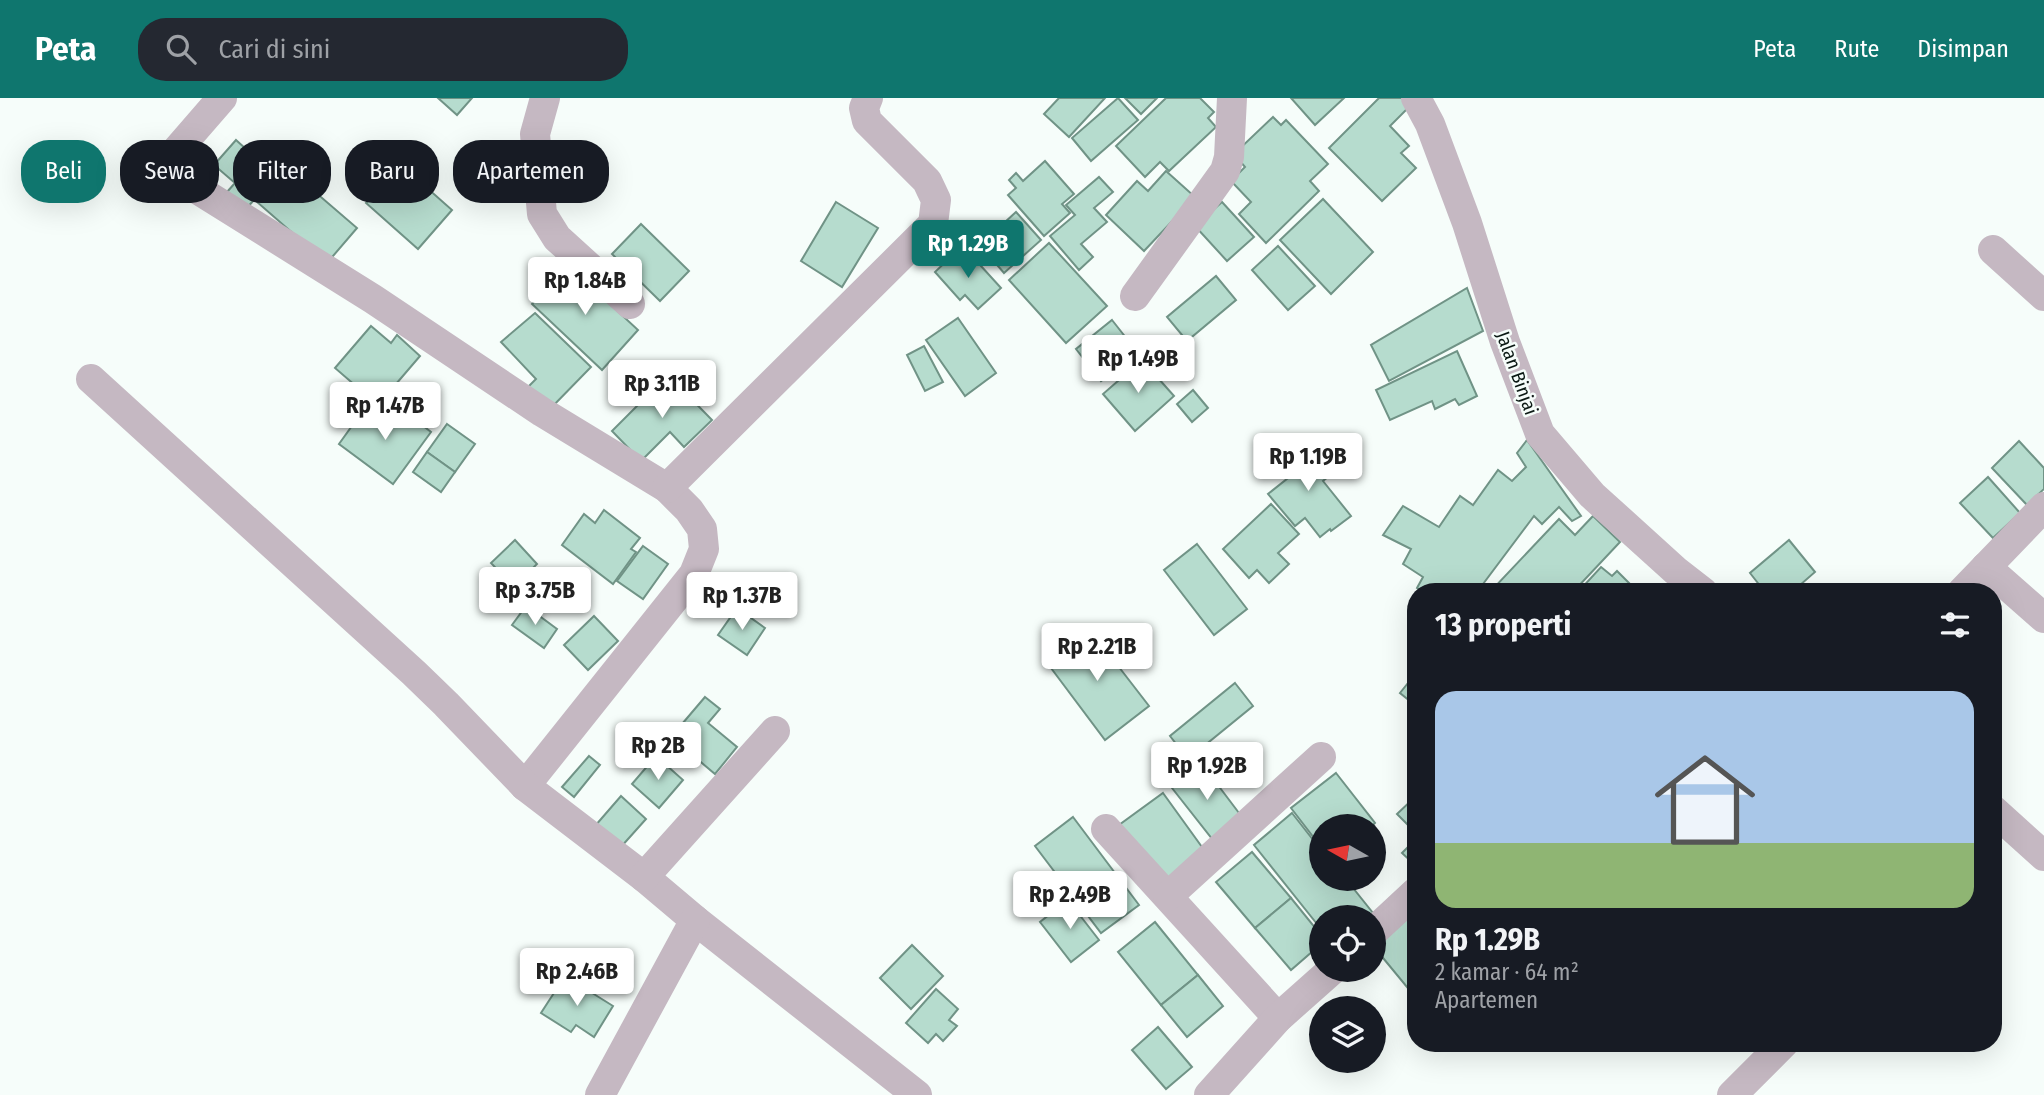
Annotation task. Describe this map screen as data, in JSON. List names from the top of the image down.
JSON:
{
  "streets": {
    "street": ["Jalan Binjai"]
  },
  "north": "left",
  "page": {
    "header": "Peta",
    "search": "Cari di sini",
    "nav": ["Peta", "Rute", "Disimpan"],
    "chip": [
      "Beli",
      "Sewa",
      "Filter",
      "Baru",
      "Apartemen"
    ],
    "price": [
      "Rp 1.29B",
      "Rp 1.84B",
      "Rp 1.49B",
      "Rp 3.11B",
      "Rp 1.47B",
      "Rp 1.19B",
      "Rp 3.75B",
      "Rp 1.37B",
      "Rp 2.21B",
      "Rp 2B",
      "Rp 1.92B",
      "Rp 2.49B",
      "Rp 2.46B"
    ],
    "heading": "13 properti",
    "list": [
      {
        "name": "Rp 1.29B",
        "note": "2 kamar · 64 m² · Apartemen"
      }
    ]
  }
}
